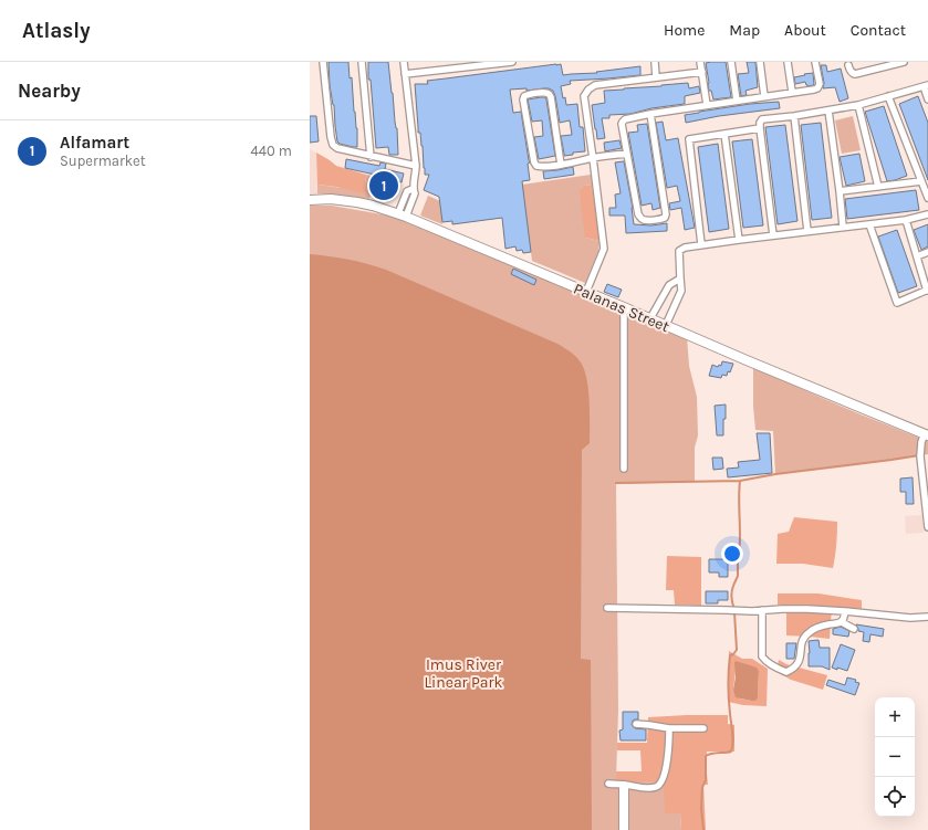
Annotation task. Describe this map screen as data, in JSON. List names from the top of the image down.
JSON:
{
  "streets": {
    "main road": ["Palanas Street"]
  },
  "parks": ["Imus River Linear Park"],
  "page": {
    "header": "Atlasly",
    "nav": [
      "Home",
      "Map",
      "About",
      "Contact"
    ],
    "heading": "Nearby",
    "list": [
      {
        "mark": "1",
        "name": "Alfamart",
        "note": "Supermarket",
        "value": "440 m"
      }
    ],
    "pins": "1",
    "map_buttons": ["+", "−"]
  }
}
